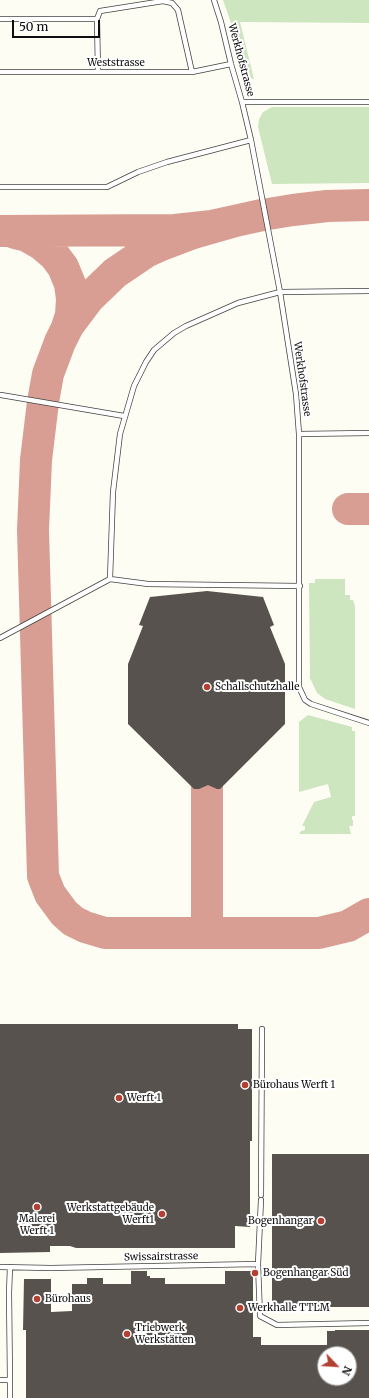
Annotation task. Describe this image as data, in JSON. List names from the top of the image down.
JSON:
{
  "streets": {
    "lane": ["Werkhofstrasse", "Weststrasse", "Swissairstrasse"]
  },
  "crossings": [
    ["Werkhofstrasse", "Weststrasse"]
  ],
  "places": [
    "Schallschutzhalle",
    "Bürohaus Werft 1",
    "Werft 1",
    "Malerei Werft 1",
    "Werkstattgebäude Werft1",
    "Bogenhangar",
    "Bogenhangar Süd",
    "Bürohaus",
    "Werkhalle TTLM",
    "Triebwerk Werkstätten"
  ],
  "scale_bar": "50 m",
  "north": "bottom right"
}
